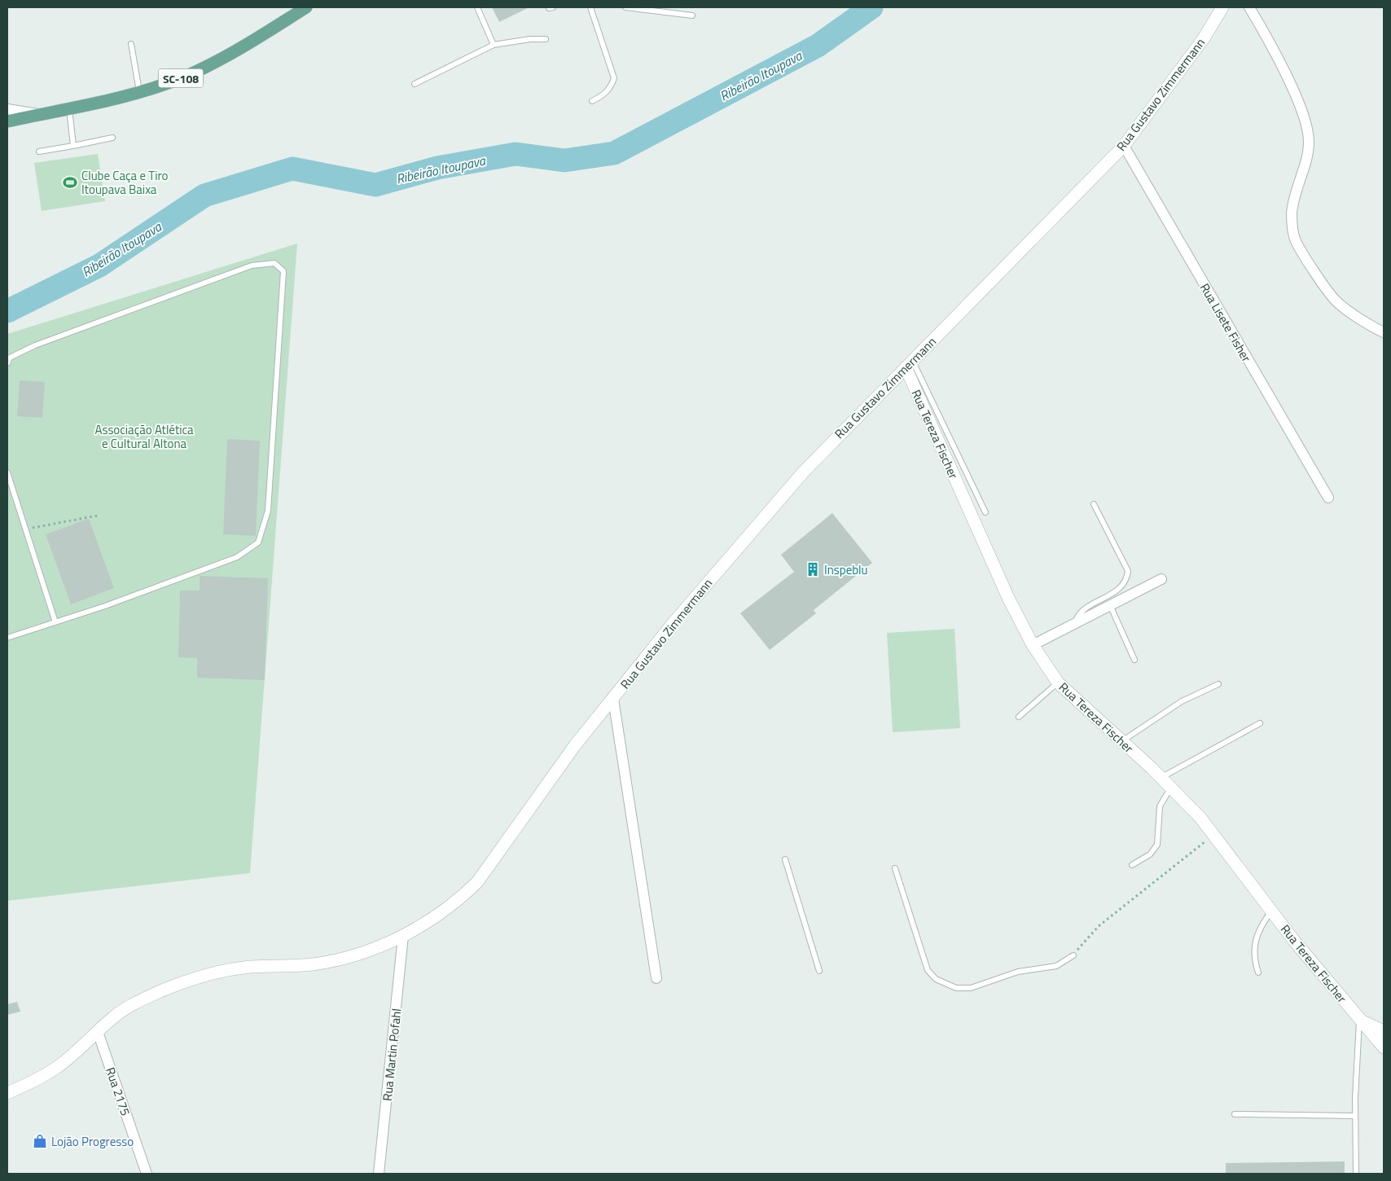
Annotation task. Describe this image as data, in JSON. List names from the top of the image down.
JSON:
{
  "streets": {
    "main road": ["SC-108"],
    "street": [
      "Rua Gustavo Zimmermann",
      "Rua Lisete Fisher",
      "Rua Tereza Fischer",
      "Rua Martin Pofahl",
      "Rua 2175"
    ]
  },
  "crossings": [
    ["Rua Gustavo Zimmermann", "Rua Lisete Fisher"],
    ["Rua Gustavo Zimmermann", "Rua Tereza Fischer"],
    ["Rua Gustavo Zimmermann", "Rua Martin Pofahl"],
    ["Rua Gustavo Zimmermann", "Rua 2175"]
  ],
  "water": ["Ribeirão Itoupava"],
  "parks": ["Associação Atlética e Cultural Altona"],
  "places": {
    "sports": ["Clube Caça e Tiro Itoupava Baixa"],
    "building": ["Inspeblu"],
    "shop": ["Lojão Progresso"]
  }
}
